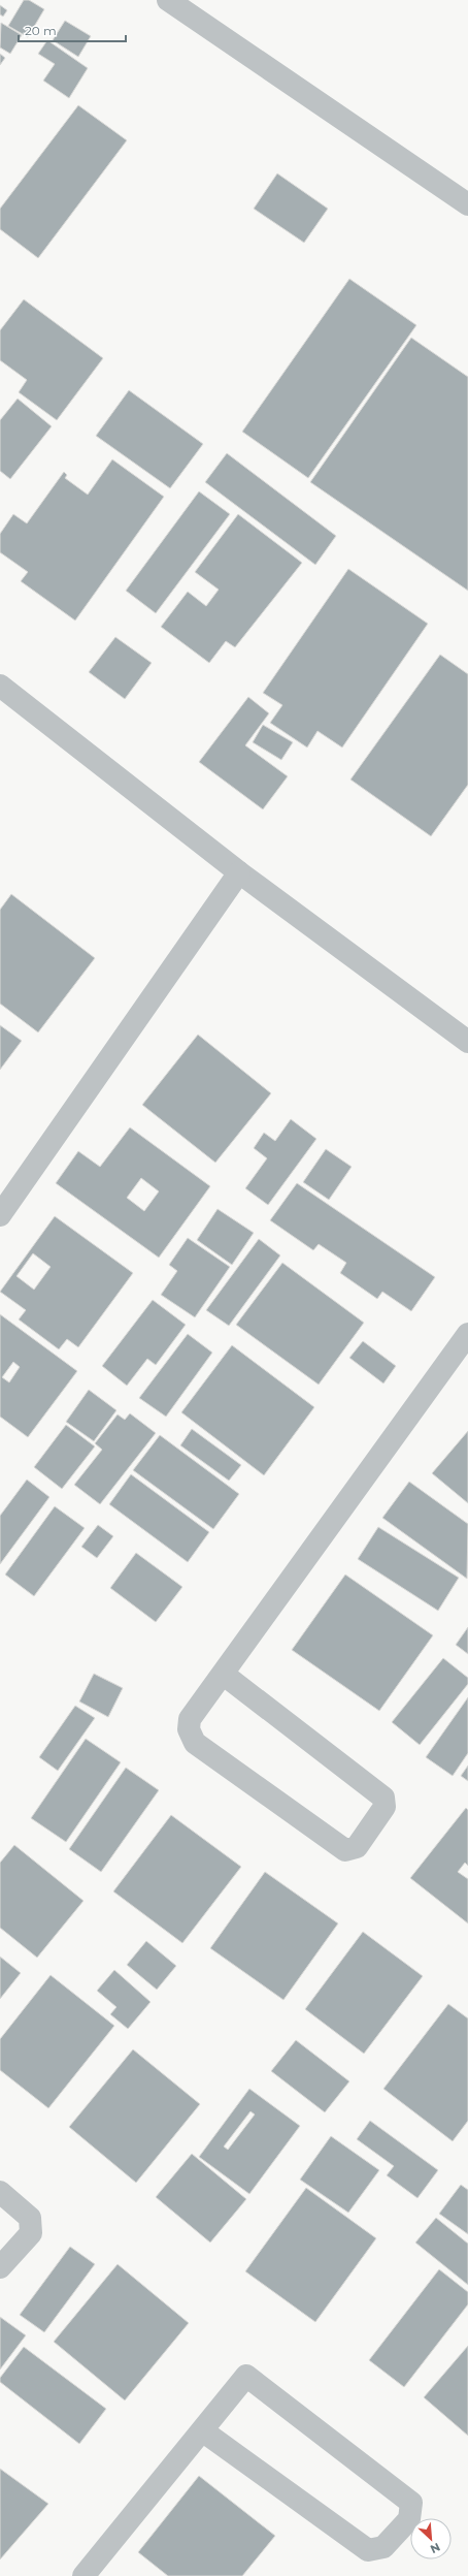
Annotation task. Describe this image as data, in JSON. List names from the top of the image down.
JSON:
{
  "scale_bar": "20 m",
  "north": "bottom right"
}
